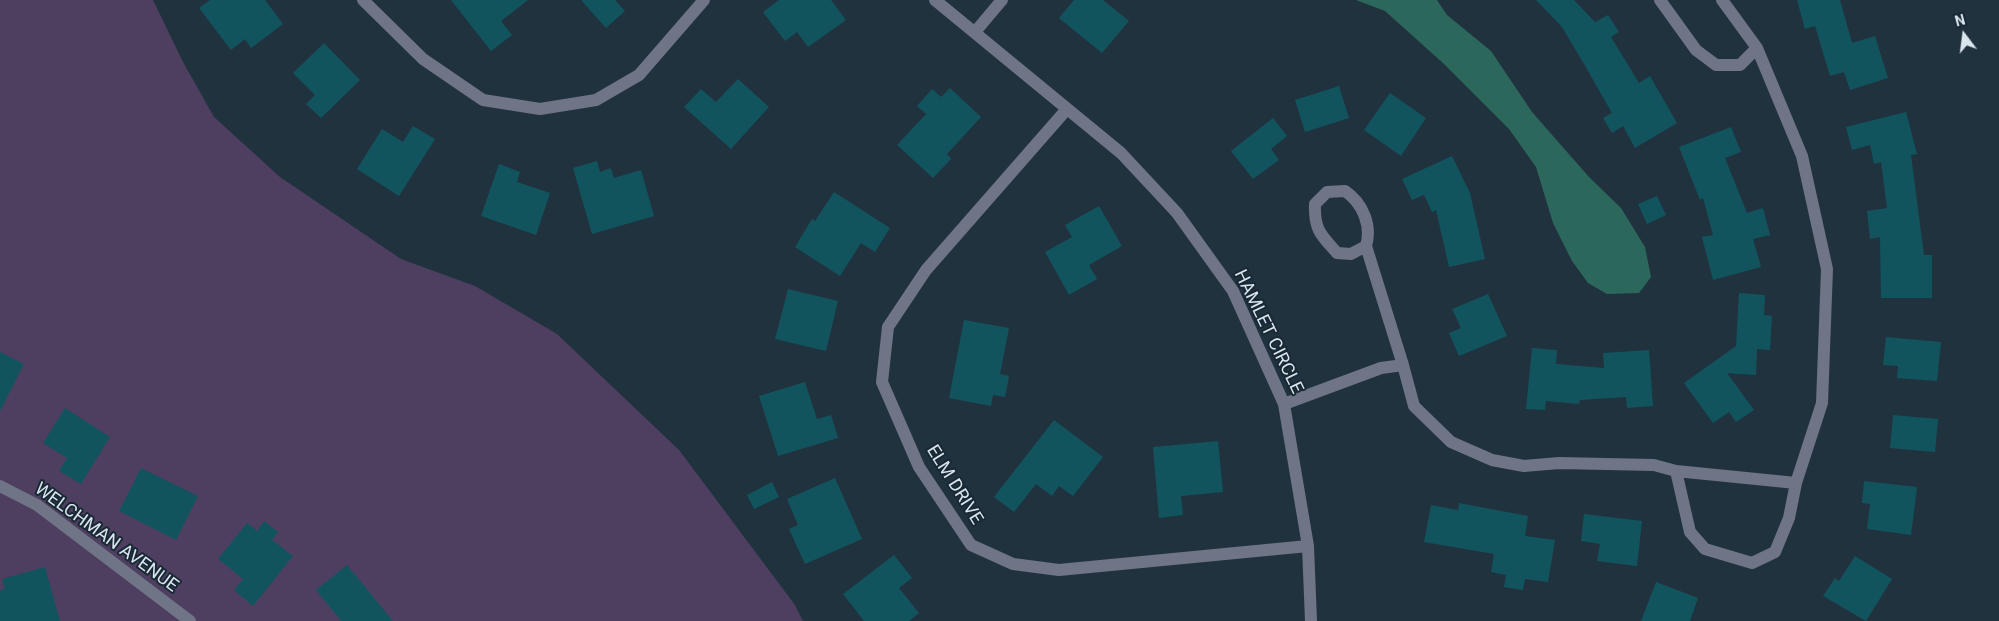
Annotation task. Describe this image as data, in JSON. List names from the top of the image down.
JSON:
{
  "streets": {
    "street": ["HAMLET CIRCLE", "ELM DRIVE", "WELCHMAN AVENUE"]
  },
  "crossings": [
    ["HAMLET CIRCLE", "ELM DRIVE"]
  ],
  "north": "top"
}
